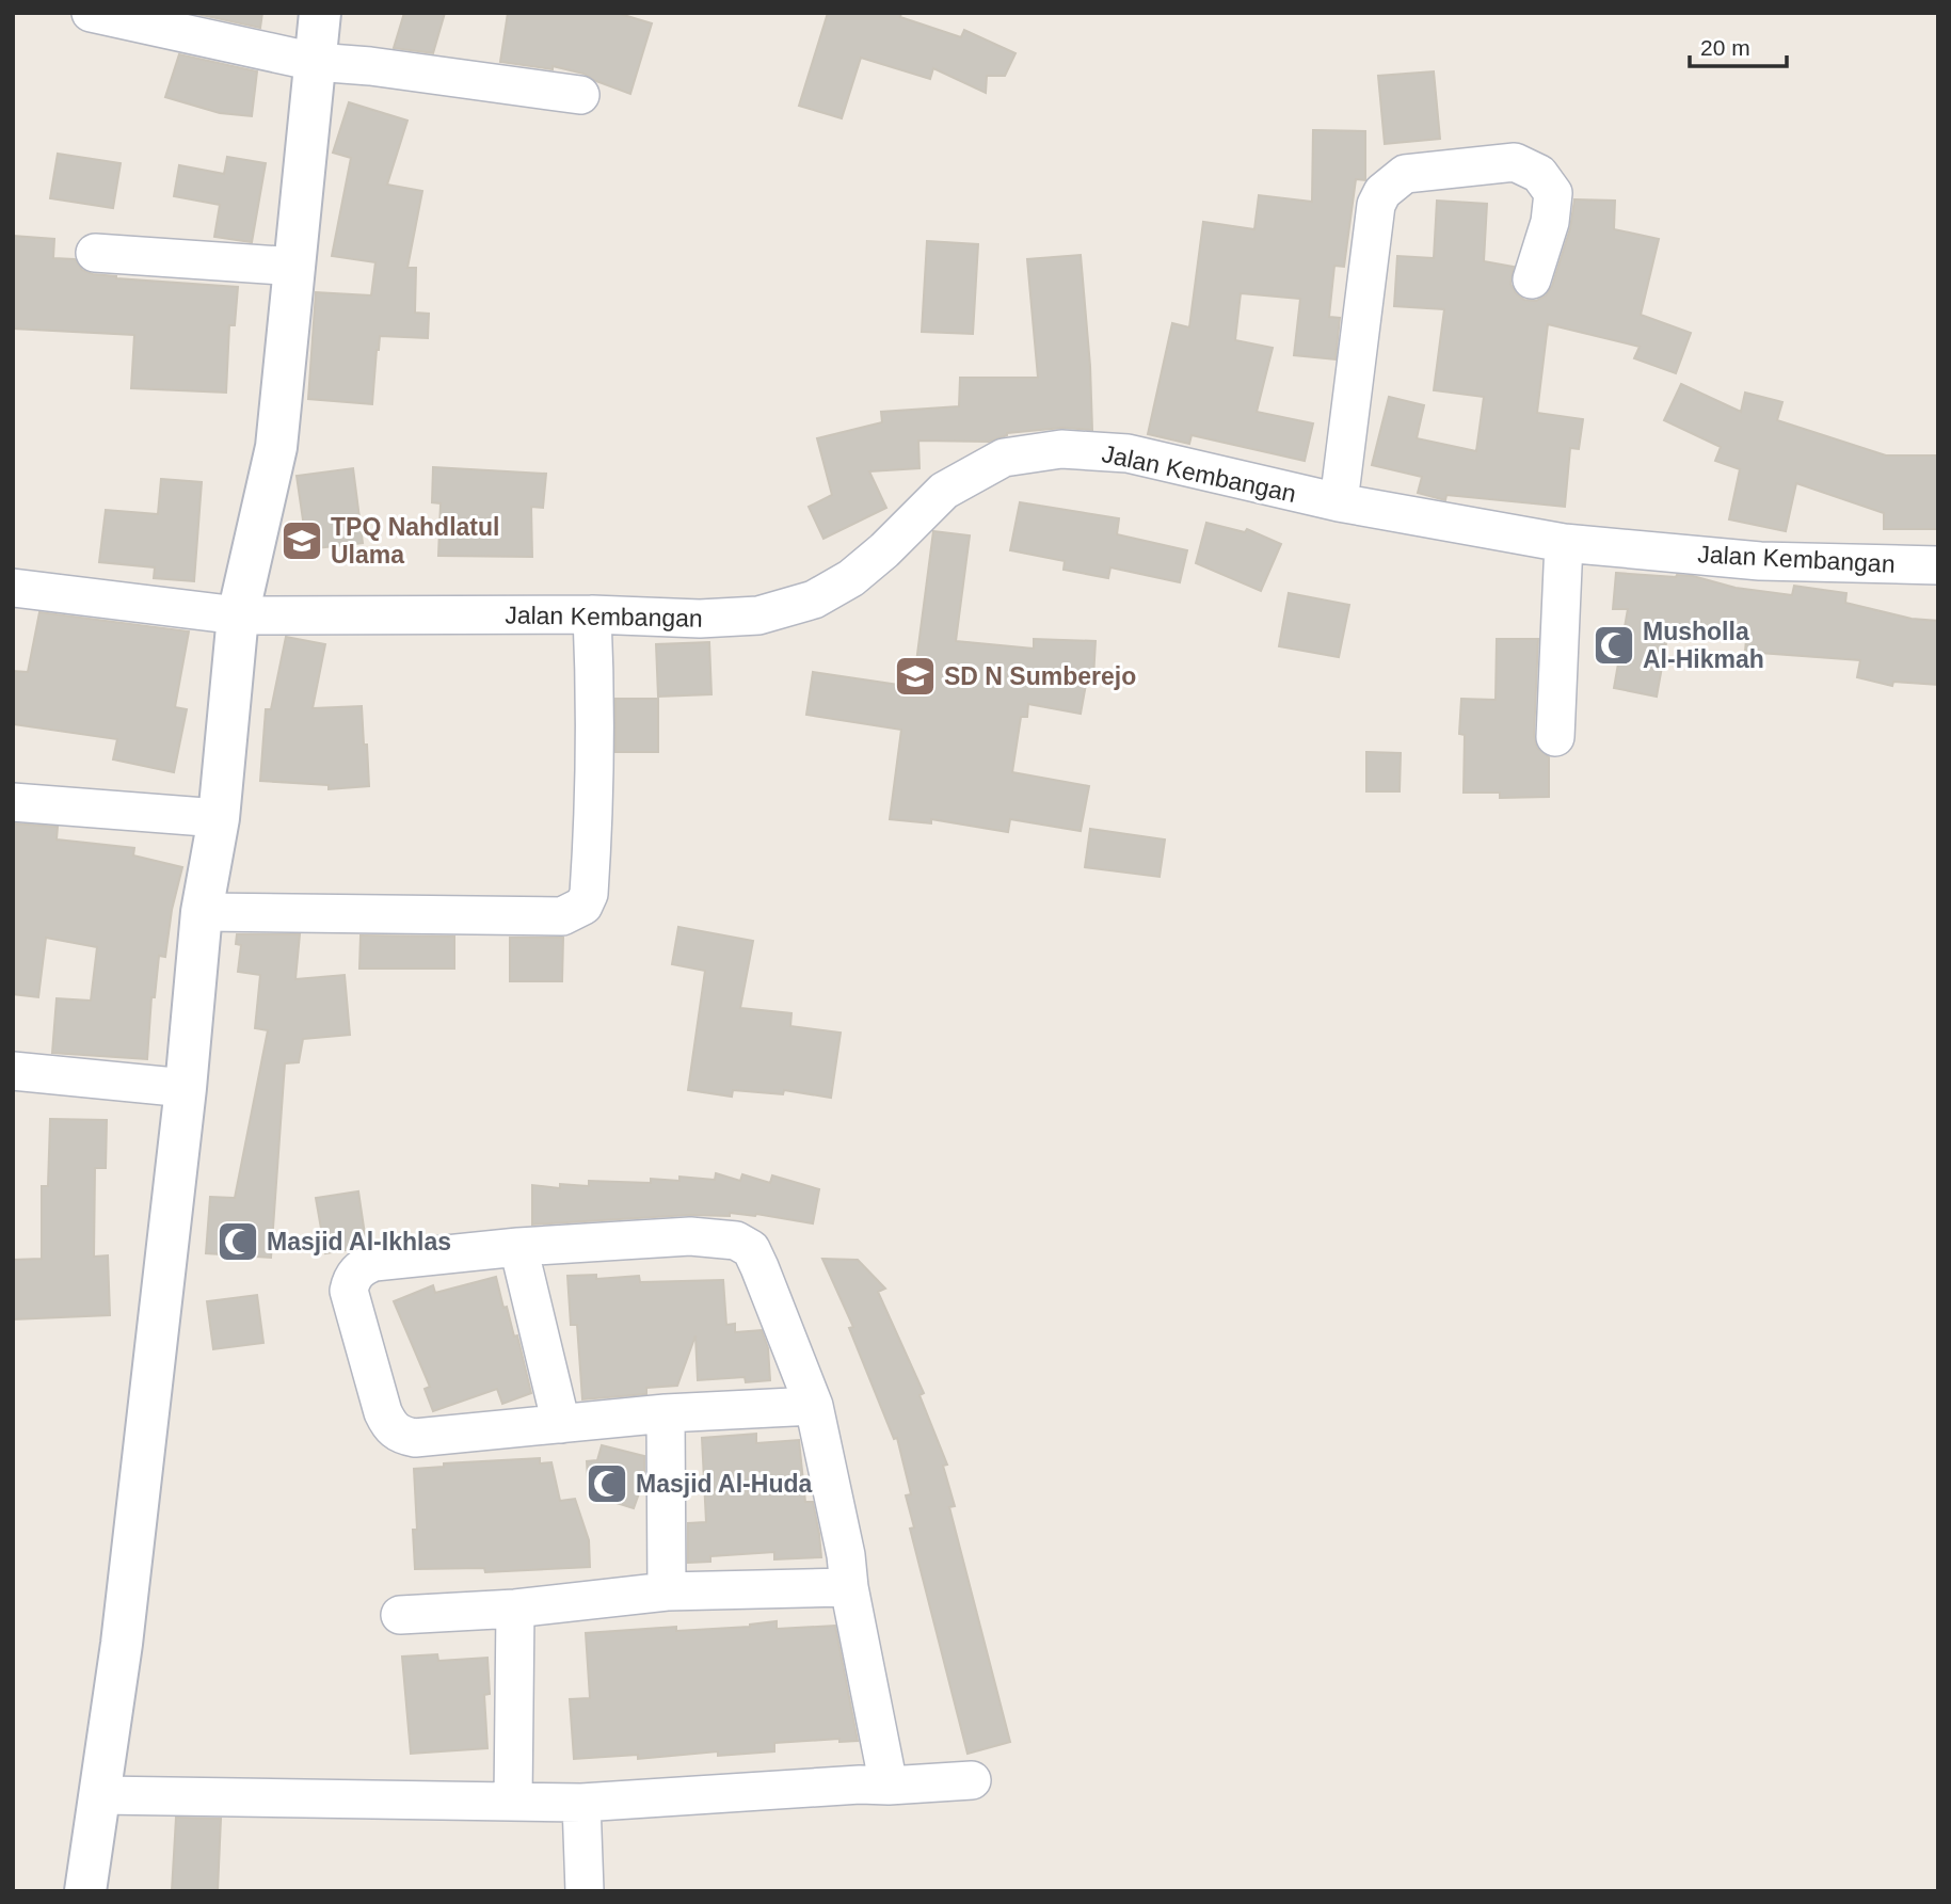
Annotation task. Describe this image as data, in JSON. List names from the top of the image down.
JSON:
{
  "streets": {
    "street": ["Jalan Kembangan"]
  },
  "places": {
    "school or university": ["TPQ Nahdlatul Ulama", "SD N Sumberejo"],
    "mosque": ["Musholla Al-Hikmah", "Masjid Al-Ikhlas", "Masjid Al-Huda"]
  },
  "scale_bar": "20 m"
}
